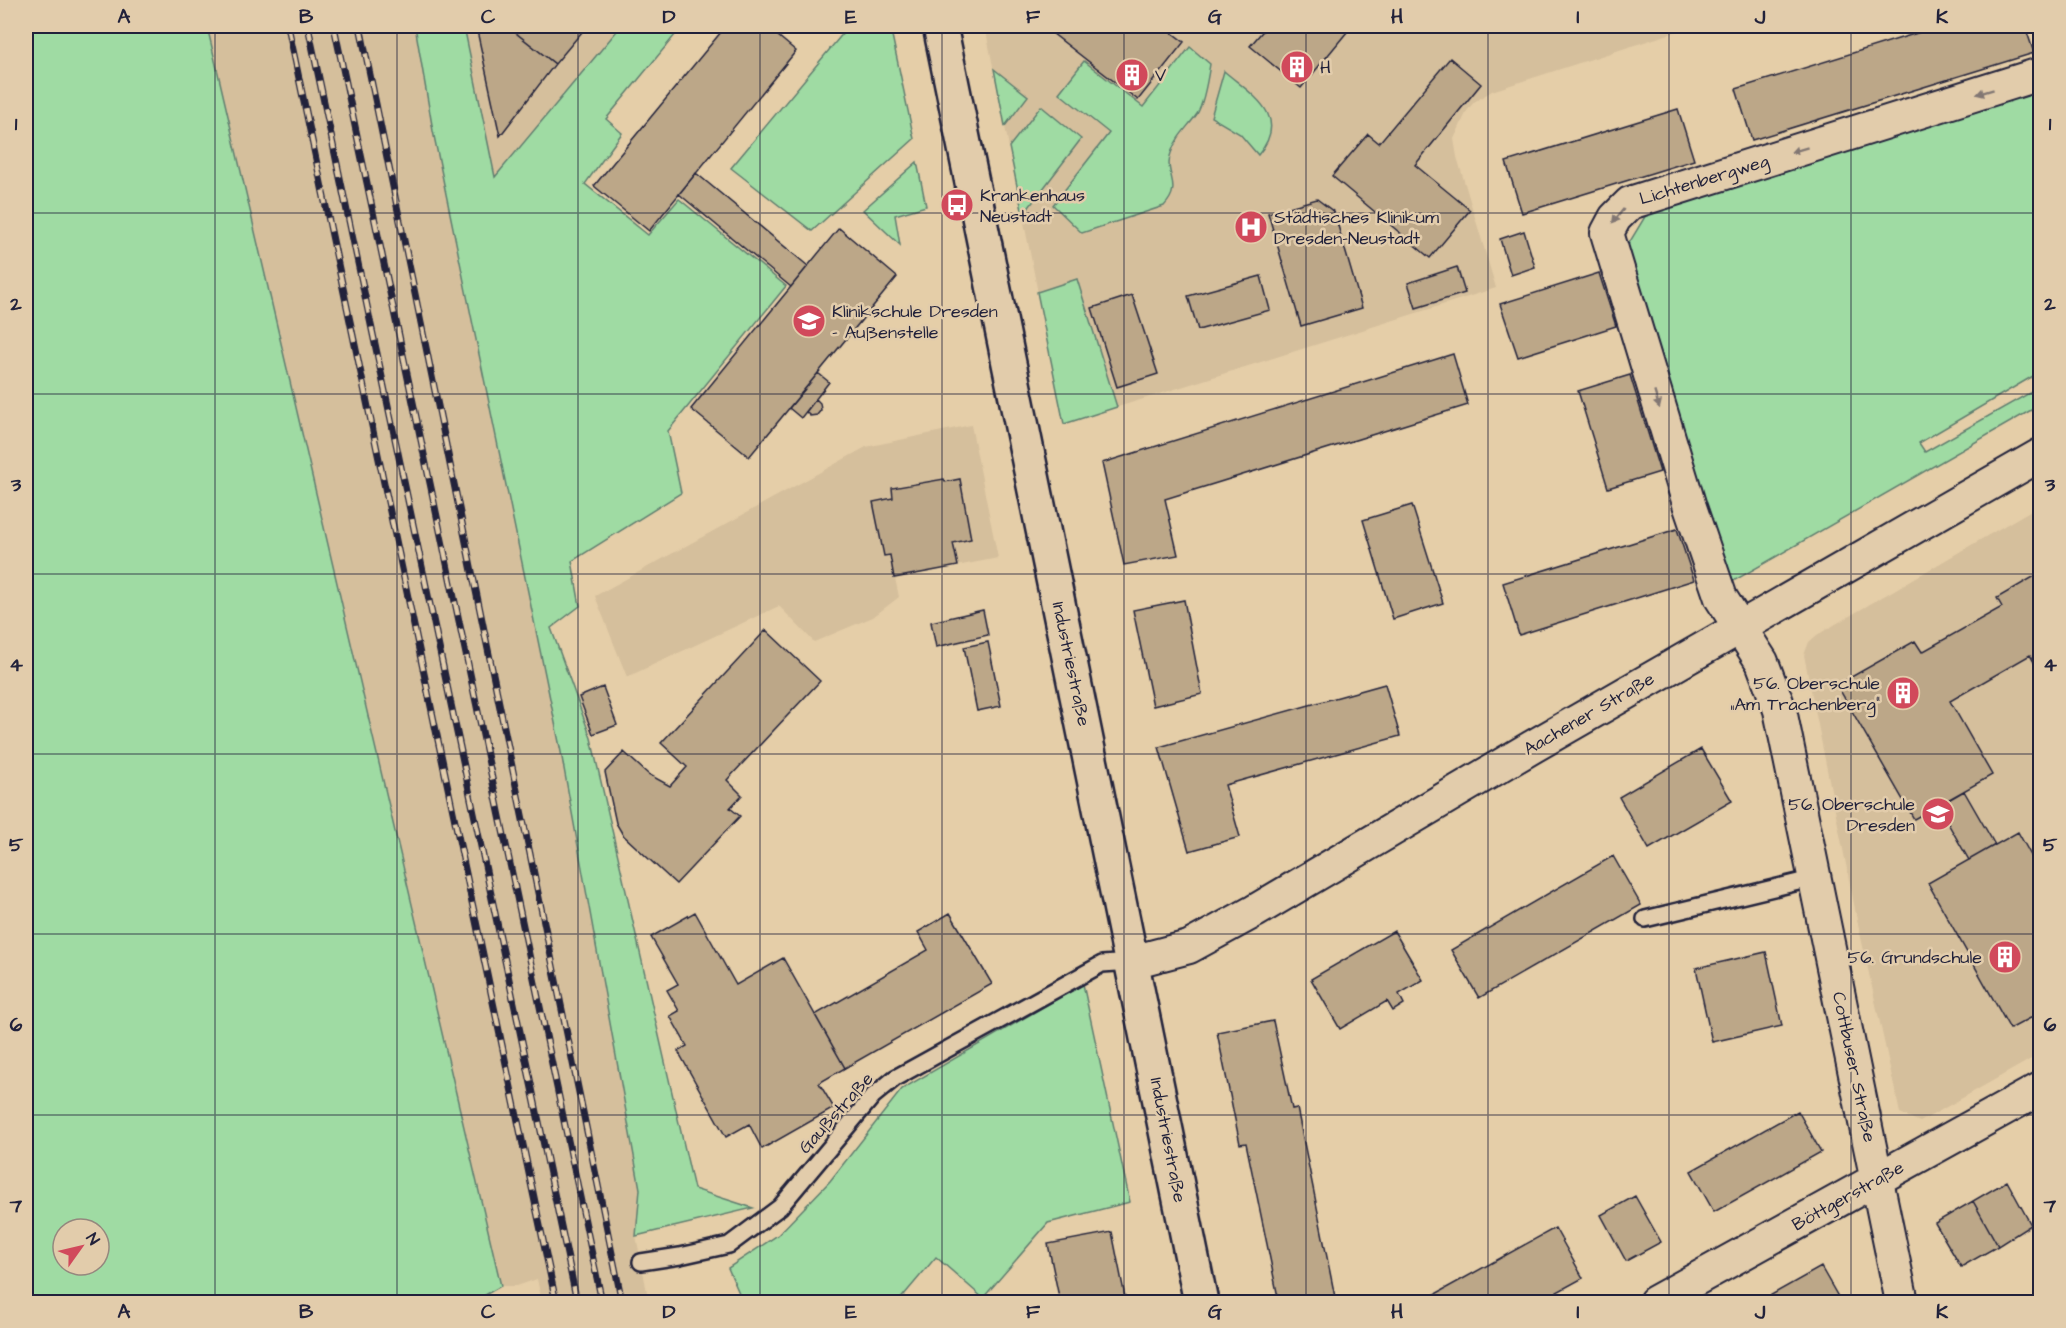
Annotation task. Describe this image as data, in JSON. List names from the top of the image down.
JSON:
{
  "streets": {
    "street": [
      "Lichtenbergweg",
      "Industriestraße",
      "Aachener Straße",
      "Cottbuser Straße",
      "Böttgerstraße"
    ],
    "lane": ["Gaußstraße"]
  },
  "crossings": [
    ["Lichtenbergweg", "Aachener Straße"],
    ["Lichtenbergweg", "Cottbuser Straße"],
    ["Industriestraße", "Aachener Straße"],
    ["Industriestraße", "Gaußstraße"],
    ["Aachener Straße", "Cottbuser Straße"],
    ["Aachener Straße", "Gaußstraße"],
    ["Cottbuser Straße", "Böttgerstraße"]
  ],
  "places": {
    "building": [
      "H",
      "V",
      "56. Oberschule „Am Trachenberg“",
      "56. Grundschule"
    ],
    "bus stop": ["Krankenhaus Neustadt"],
    "hospital": ["Städtisches Klinikum Dresden-Neustadt"],
    "school or university": ["Klinikschule Dresden - Außenstelle", "56. Oberschule Dresden"]
  },
  "north": "top right",
  "grid": {
    "columns": [
      "A",
      "B",
      "C",
      "D",
      "E",
      "F",
      "G",
      "H",
      "I",
      "J",
      "K"
    ],
    "rows": [
      "1",
      "2",
      "3",
      "4",
      "5",
      "6",
      "7"
    ]
  }
}
